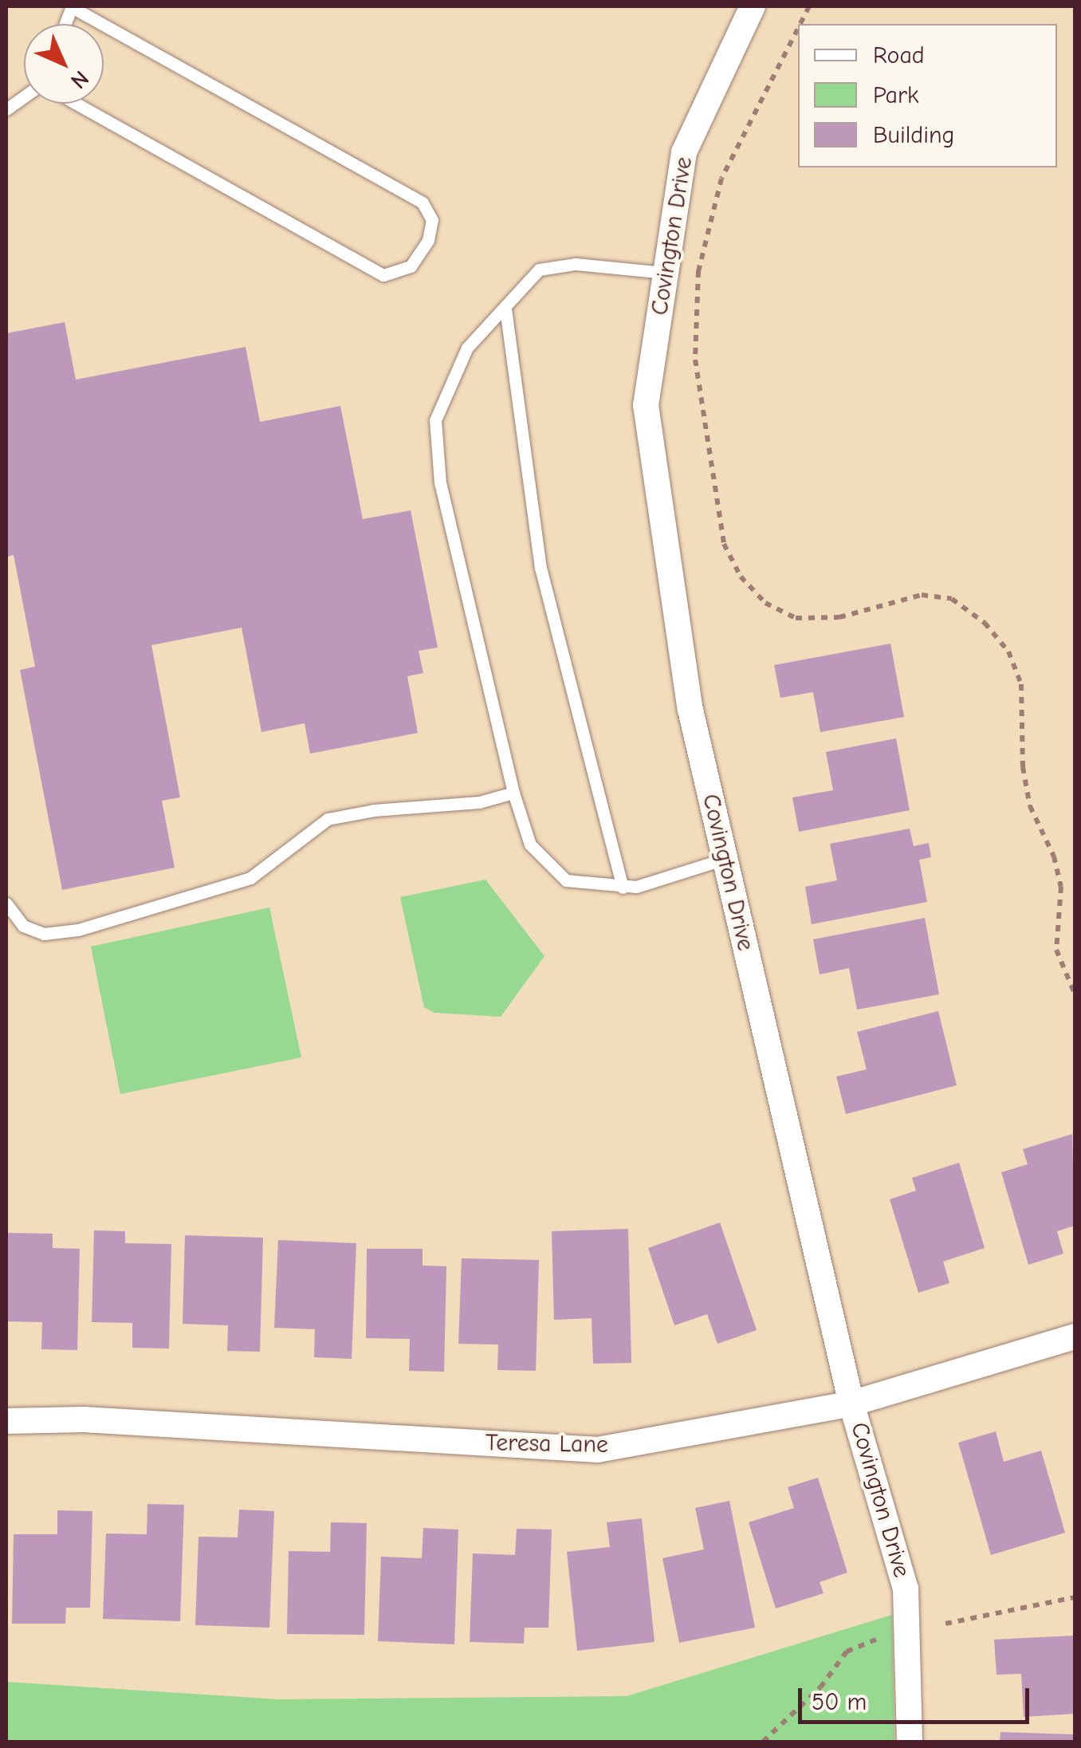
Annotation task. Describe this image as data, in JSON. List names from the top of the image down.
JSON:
{
  "streets": {
    "street": ["Covington Drive", "Teresa Lane"]
  },
  "crossings": [
    ["Covington Drive", "Teresa Lane"]
  ],
  "legend": ["Road", "Park", "Building"],
  "scale_bar": "50 m",
  "north": "bottom right"
}
